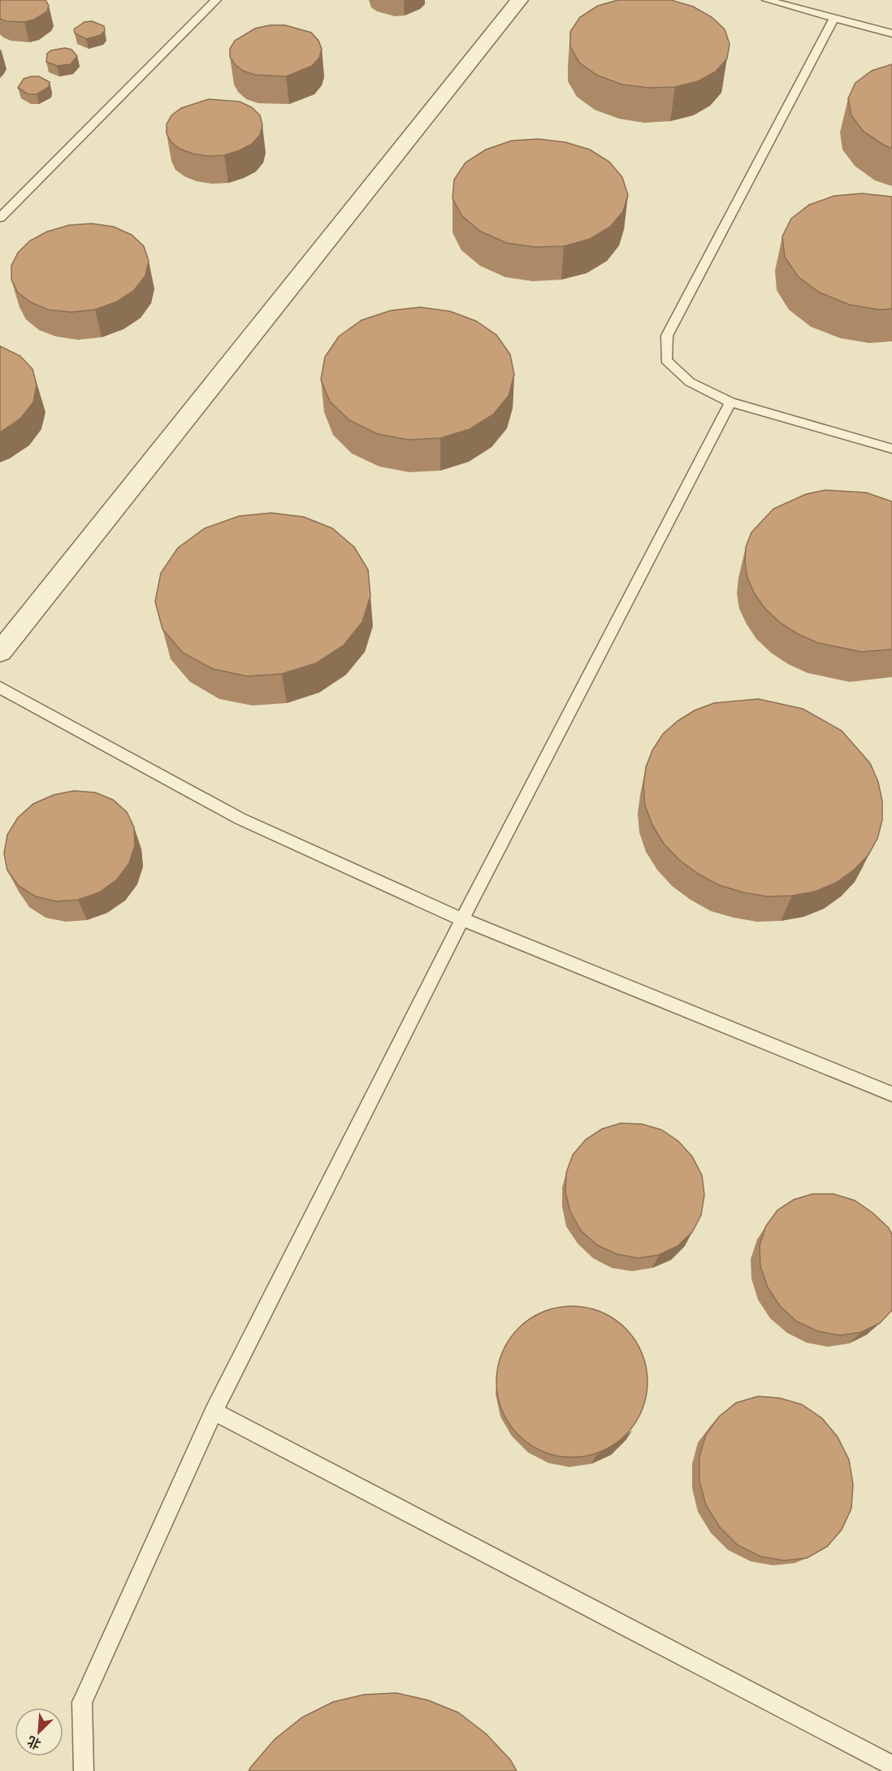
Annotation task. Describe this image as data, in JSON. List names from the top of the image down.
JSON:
{
  "north": "bottom left"
}
